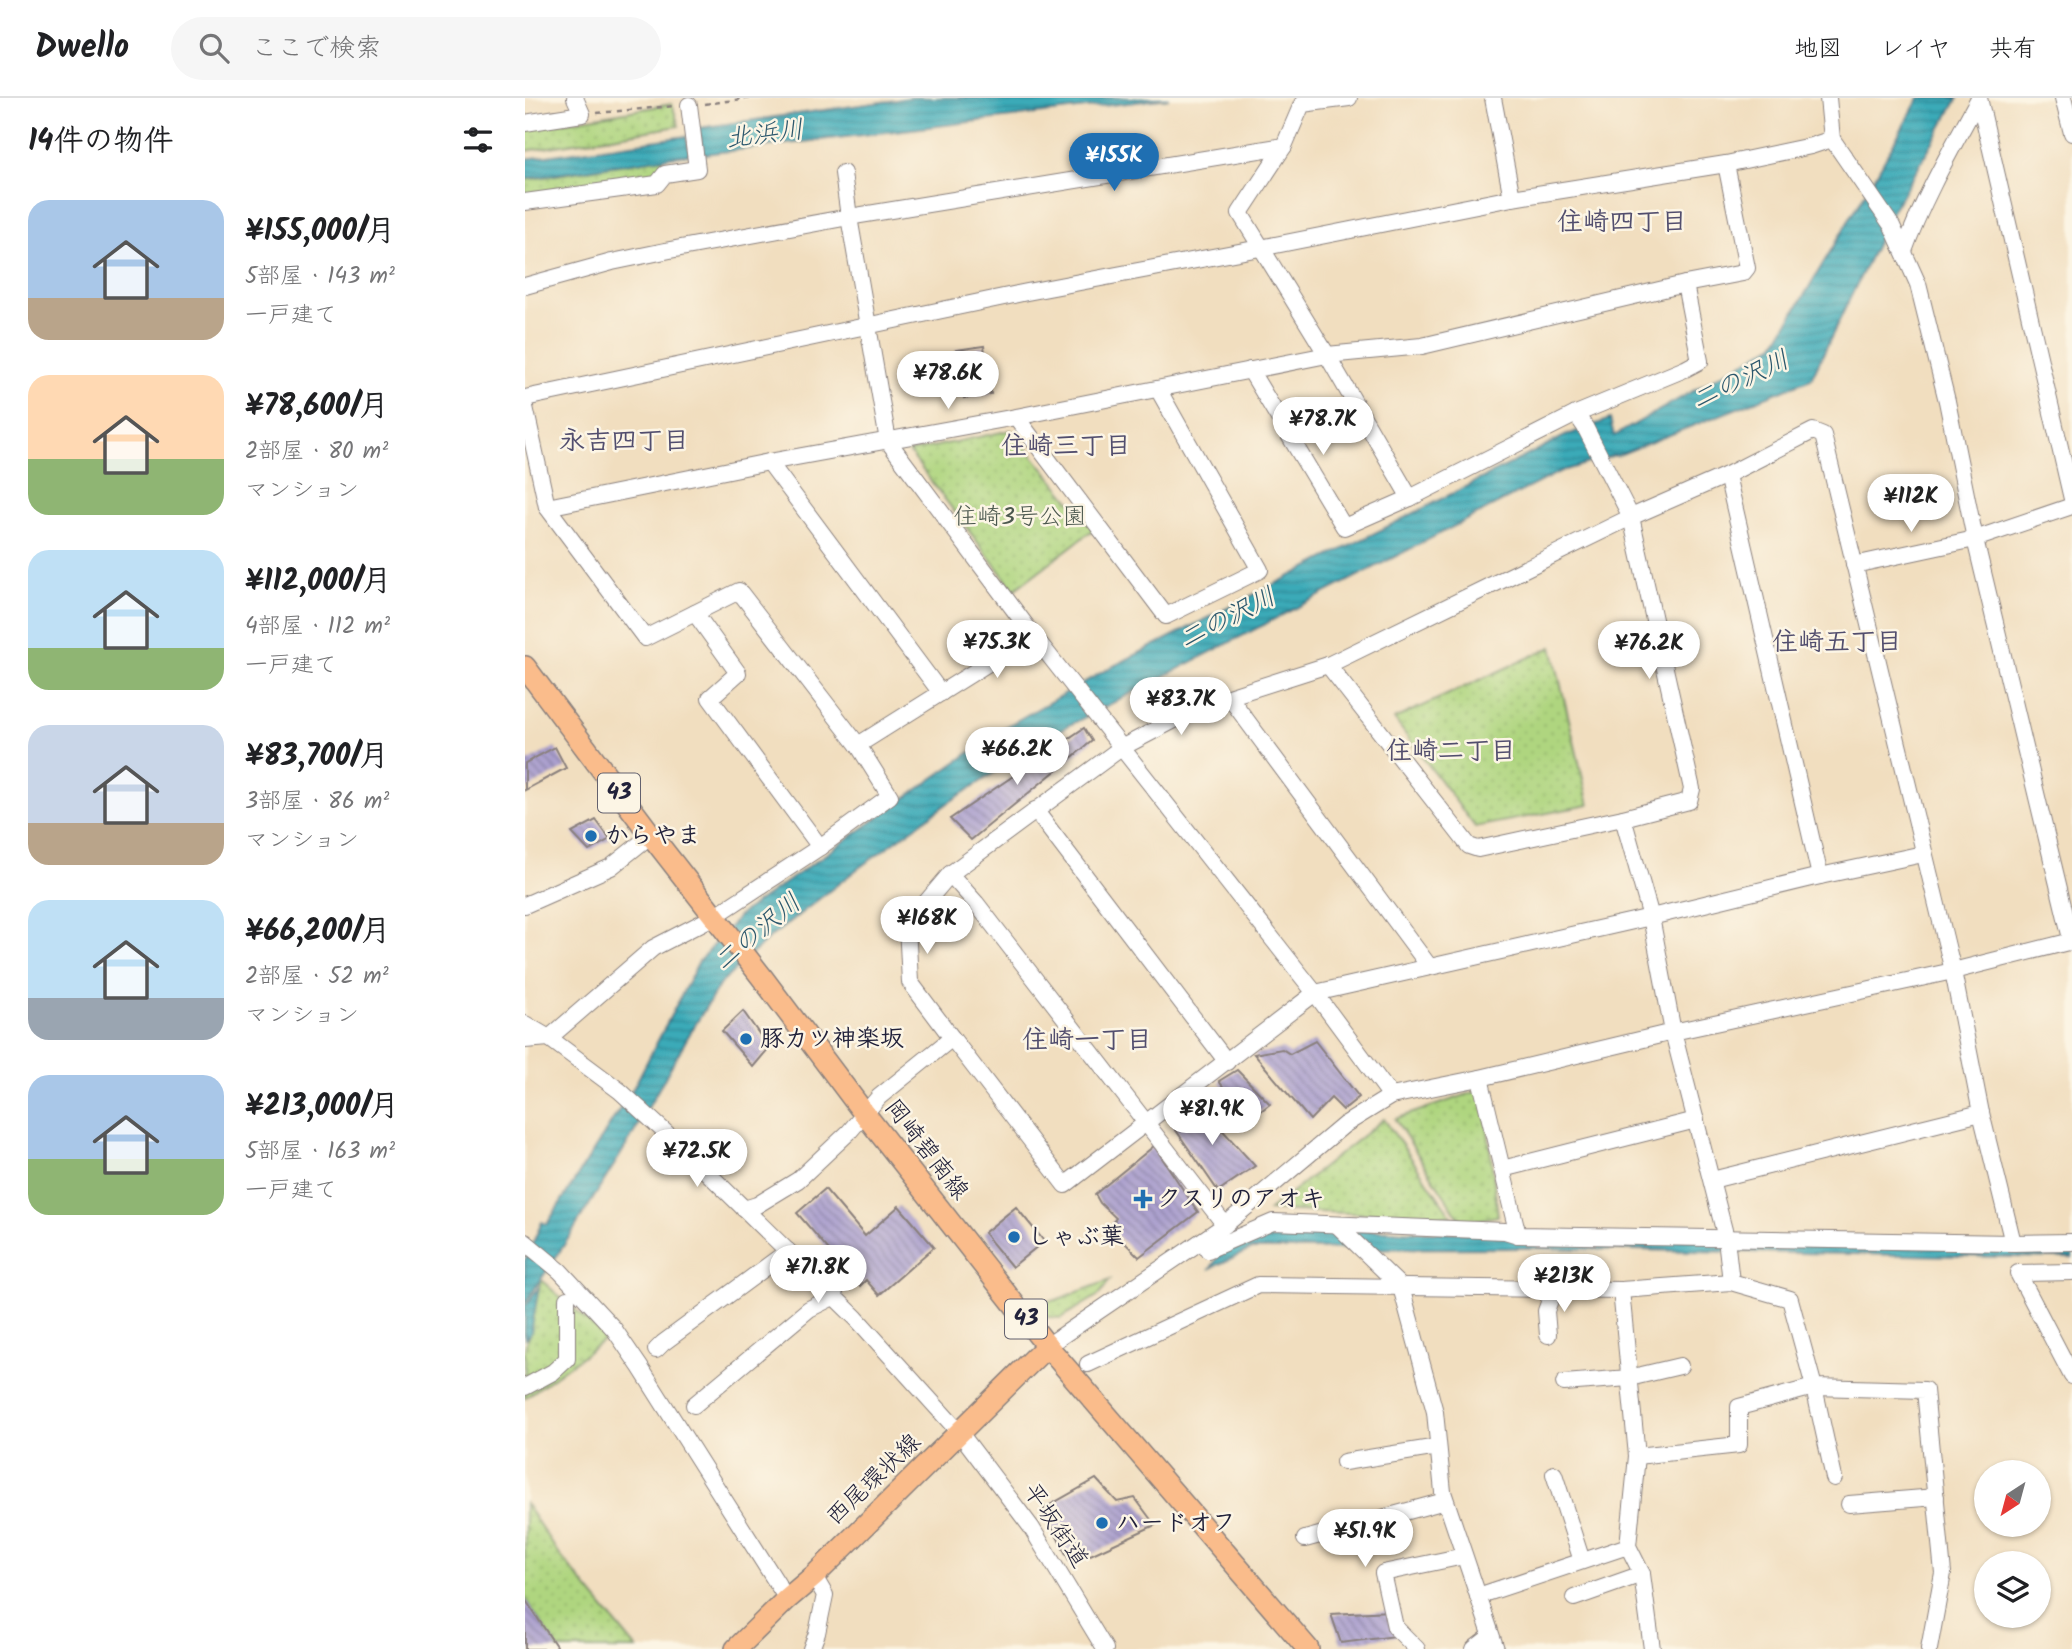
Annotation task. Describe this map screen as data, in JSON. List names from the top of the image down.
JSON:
{
  "streets": {
    "main road": ["43", "岡崎碧南線", "西尾環状線"],
    "street": ["平坂街道"]
  },
  "crossings": [
    ["岡崎碧南線", "西尾環状線"],
    ["西尾環状線", "平坂街道"]
  ],
  "districts": [
    "住崎四丁目",
    "永吉四丁目",
    "住崎三丁目",
    "住崎五丁目",
    "住崎二丁目",
    "住崎一丁目"
  ],
  "water": ["北浜川", "二の沢川"],
  "parks": ["住崎3号公園"],
  "places": {
    "other": [
      "からやま",
      "豚カツ神楽坂",
      "しゃぶ葉",
      "ハードオフ"
    ],
    "health": ["クスリのアオキ"]
  },
  "north": "bottom left",
  "page": {
    "header": "Dwello",
    "search": "ここで検索",
    "nav": ["地図", "レイヤ", "共有"],
    "heading": "14件の物件",
    "price": [
      "¥155K",
      "¥78.6K",
      "¥78.7K",
      "¥112K",
      "¥75.3K",
      "¥76.2K",
      "¥83.7K",
      "¥66.2K",
      "¥168K",
      "¥81.9K",
      "¥72.5K",
      "¥71.8K",
      "¥213K",
      "¥51.9K"
    ],
    "list": [
      {
        "name": "¥155,000/月",
        "note": "5部屋 · 143 m² · 一戸建て"
      },
      {
        "name": "¥78,600/月",
        "note": "2部屋 · 80 m² · マンション"
      },
      {
        "name": "¥112,000/月",
        "note": "4部屋 · 112 m² · 一戸建て"
      },
      {
        "name": "¥83,700/月",
        "note": "3部屋 · 86 m² · マンション"
      },
      {
        "name": "¥66,200/月",
        "note": "2部屋 · 52 m² · マンション"
      },
      {
        "name": "¥213,000/月",
        "note": "5部屋 · 163 m² · 一戸建て"
      }
    ]
  }
}
